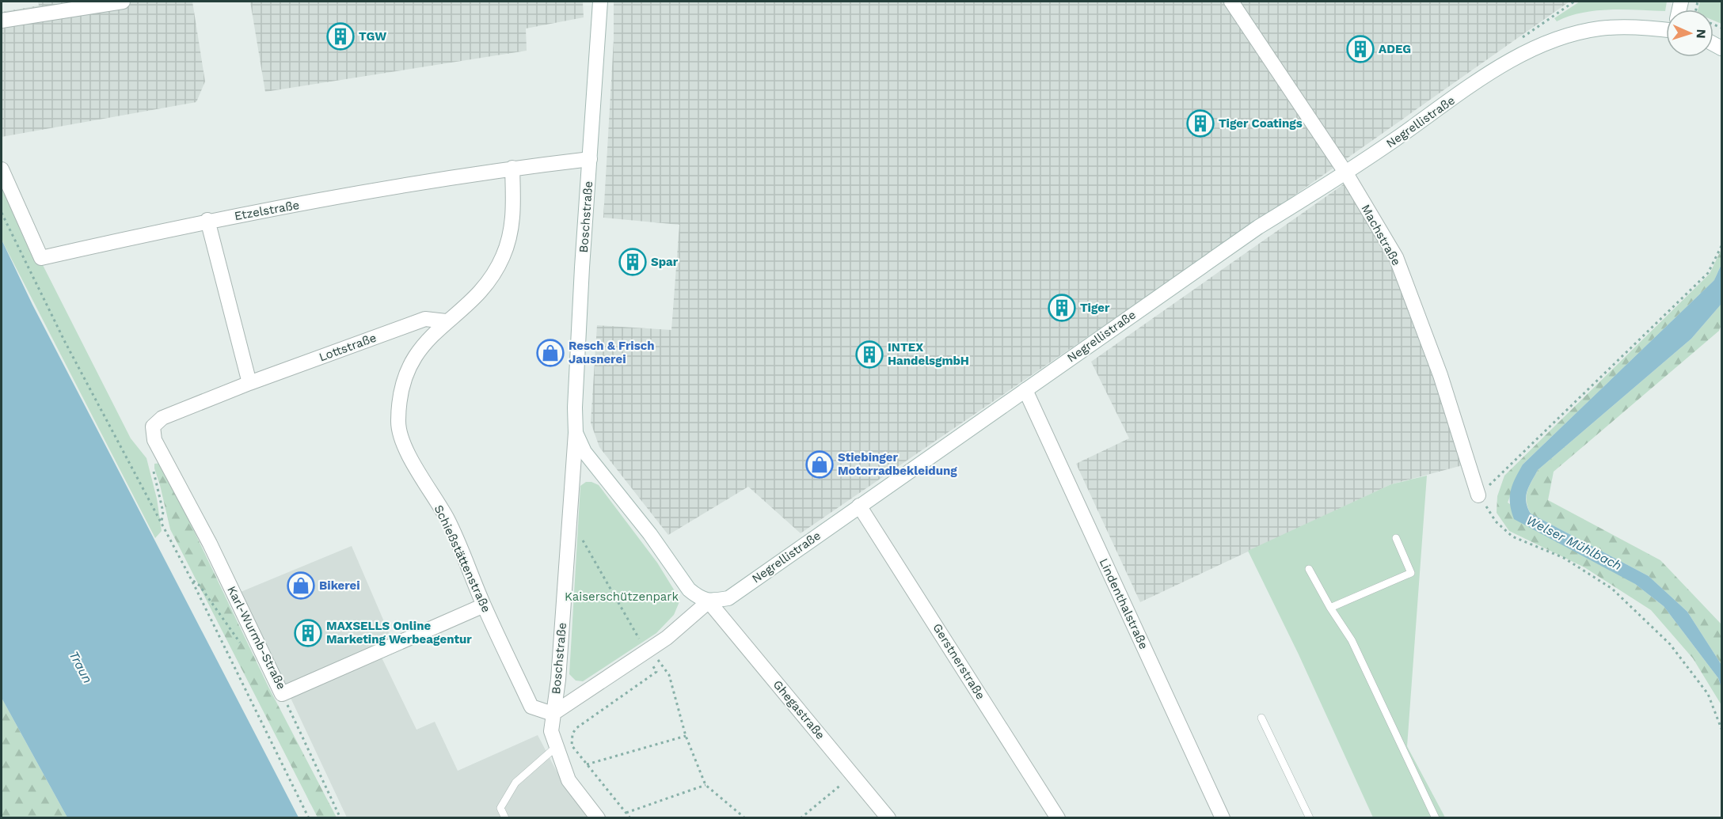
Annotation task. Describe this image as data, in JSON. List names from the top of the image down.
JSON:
{
  "streets": {
    "street": [
      "Negrellistraße",
      "Etzelstraße",
      "Boschstraße",
      "Machstraße",
      "Lottstraße",
      "Schießstättenstraße",
      "Lindenthalstraße",
      "Karl-Wurmb-Straße",
      "Gerstnerstraße",
      "Ghegastraße"
    ]
  },
  "crossings": [
    ["Negrellistraße", "Boschstraße"],
    ["Negrellistraße", "Machstraße"],
    ["Negrellistraße", "Schießstättenstraße"],
    ["Negrellistraße", "Lindenthalstraße"],
    ["Negrellistraße", "Gerstnerstraße"],
    ["Negrellistraße", "Ghegastraße"],
    ["Etzelstraße", "Boschstraße"],
    ["Etzelstraße", "Schießstättenstraße"],
    ["Boschstraße", "Schießstättenstraße"],
    ["Boschstraße", "Ghegastraße"],
    ["Lottstraße", "Schießstättenstraße"],
    ["Lottstraße", "Karl-Wurmb-Straße"],
    ["Schießstättenstraße", "Karl-Wurmb-Straße"]
  ],
  "water": ["Welser Mühlbach", "Traun"],
  "parks": ["Kaiserschützenpark"],
  "places": {
    "building": [
      "TGW",
      "ADEG",
      "Tiger Coatings",
      "Spar",
      "Tiger",
      "INTEX HandelsgmbH",
      "MAXSELLS Online Marketing Werbeagentur"
    ],
    "shop": ["Resch & Frisch Jausnerei", "Stiebinger Motorradbekleidung", "Bikerei"]
  },
  "north": "right"
}
